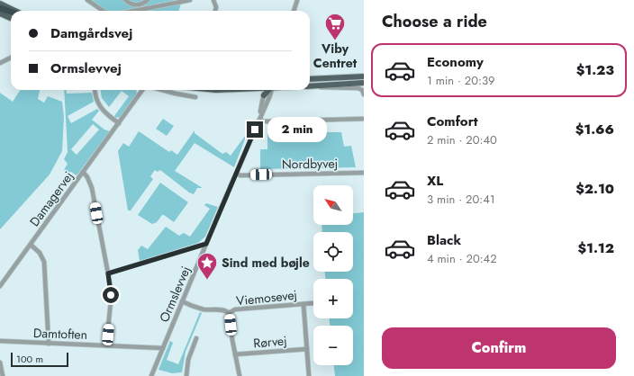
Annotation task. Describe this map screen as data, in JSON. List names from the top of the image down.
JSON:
{
  "streets": {
    "street": [
      "Nordbyvej",
      "Damagervej",
      "Ormslevvej",
      "Viemosevej",
      "Damtoften",
      "Rørvej"
    ]
  },
  "crossings": [
    ["Nordbyvej", "Ormslevvej"],
    ["Ormslevvej", "Viemosevej"],
    ["Ormslevvej", "Damtoften"]
  ],
  "places": {
    "supermarket": ["Viby Centret"],
    "place": ["Sind med bøjle"]
  },
  "scale_bar": "100 m",
  "north": "top left",
  "page": {
    "heading": "Choose a ride",
    "banner": ["Damgårdsvej", "Ormslevvej"],
    "list": [
      {
        "name": "Economy",
        "note": "1 min · 20:39",
        "value": "$1.23"
      },
      {
        "name": "Comfort",
        "note": "2 min · 20:40",
        "value": "$1.66"
      },
      {
        "name": "XL",
        "note": "3 min · 20:41",
        "value": "$2.10"
      },
      {
        "name": "Black",
        "note": "4 min · 20:42",
        "value": "$1.12"
      }
    ],
    "bubble": "2 min",
    "map_buttons": ["+", "−"],
    "buttons": "Confirm",
    "scale": "100 m"
  }
}
